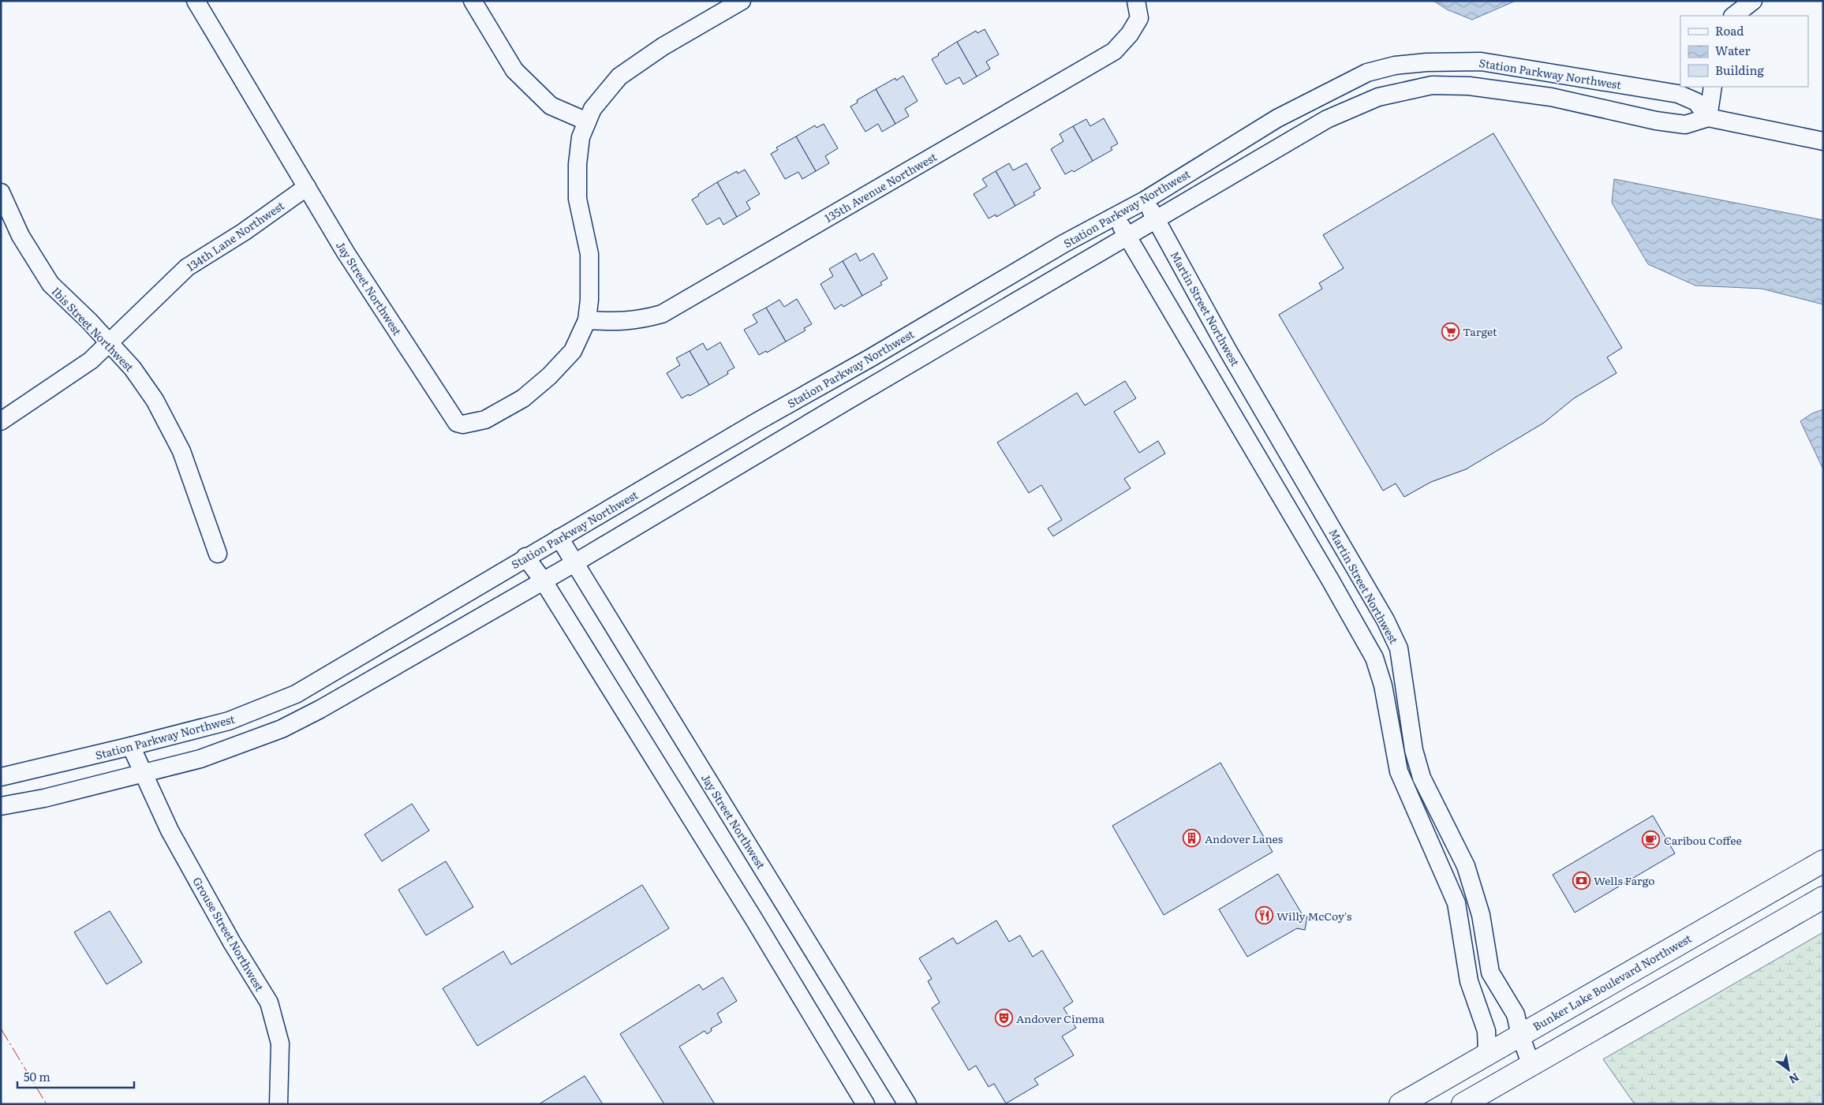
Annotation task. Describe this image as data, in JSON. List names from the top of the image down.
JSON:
{
  "streets": {
    "main road": ["Bunker Lake Boulevard Northwest"],
    "street": [
      "Station Parkway Northwest",
      "135th Avenue Northwest",
      "134th Lane Northwest",
      "Jay Street Northwest",
      "Martin Street Northwest",
      "Ibis Street Northwest",
      "Grouse Street Northwest"
    ]
  },
  "crossings": [
    ["Station Parkway Northwest", "Jay Street Northwest"],
    ["Station Parkway Northwest", "Martin Street Northwest"],
    ["Station Parkway Northwest", "Grouse Street Northwest"],
    ["135th Avenue Northwest", "Jay Street Northwest"],
    ["134th Lane Northwest", "Jay Street Northwest"],
    ["134th Lane Northwest", "Ibis Street Northwest"],
    ["Martin Street Northwest", "Bunker Lake Boulevard Northwest"]
  ],
  "places": {
    "supermarket": ["Target"],
    "building": ["Andover Lanes"],
    "cafe": ["Caribou Coffee"],
    "bank": ["Wells Fargo"],
    "restaurant": ["Willy McCoy's"],
    "theatre": ["Andover Cinema"]
  },
  "legend": ["Road", "Water", "Building"],
  "scale_bar": "50 m",
  "north": "bottom right"
}
